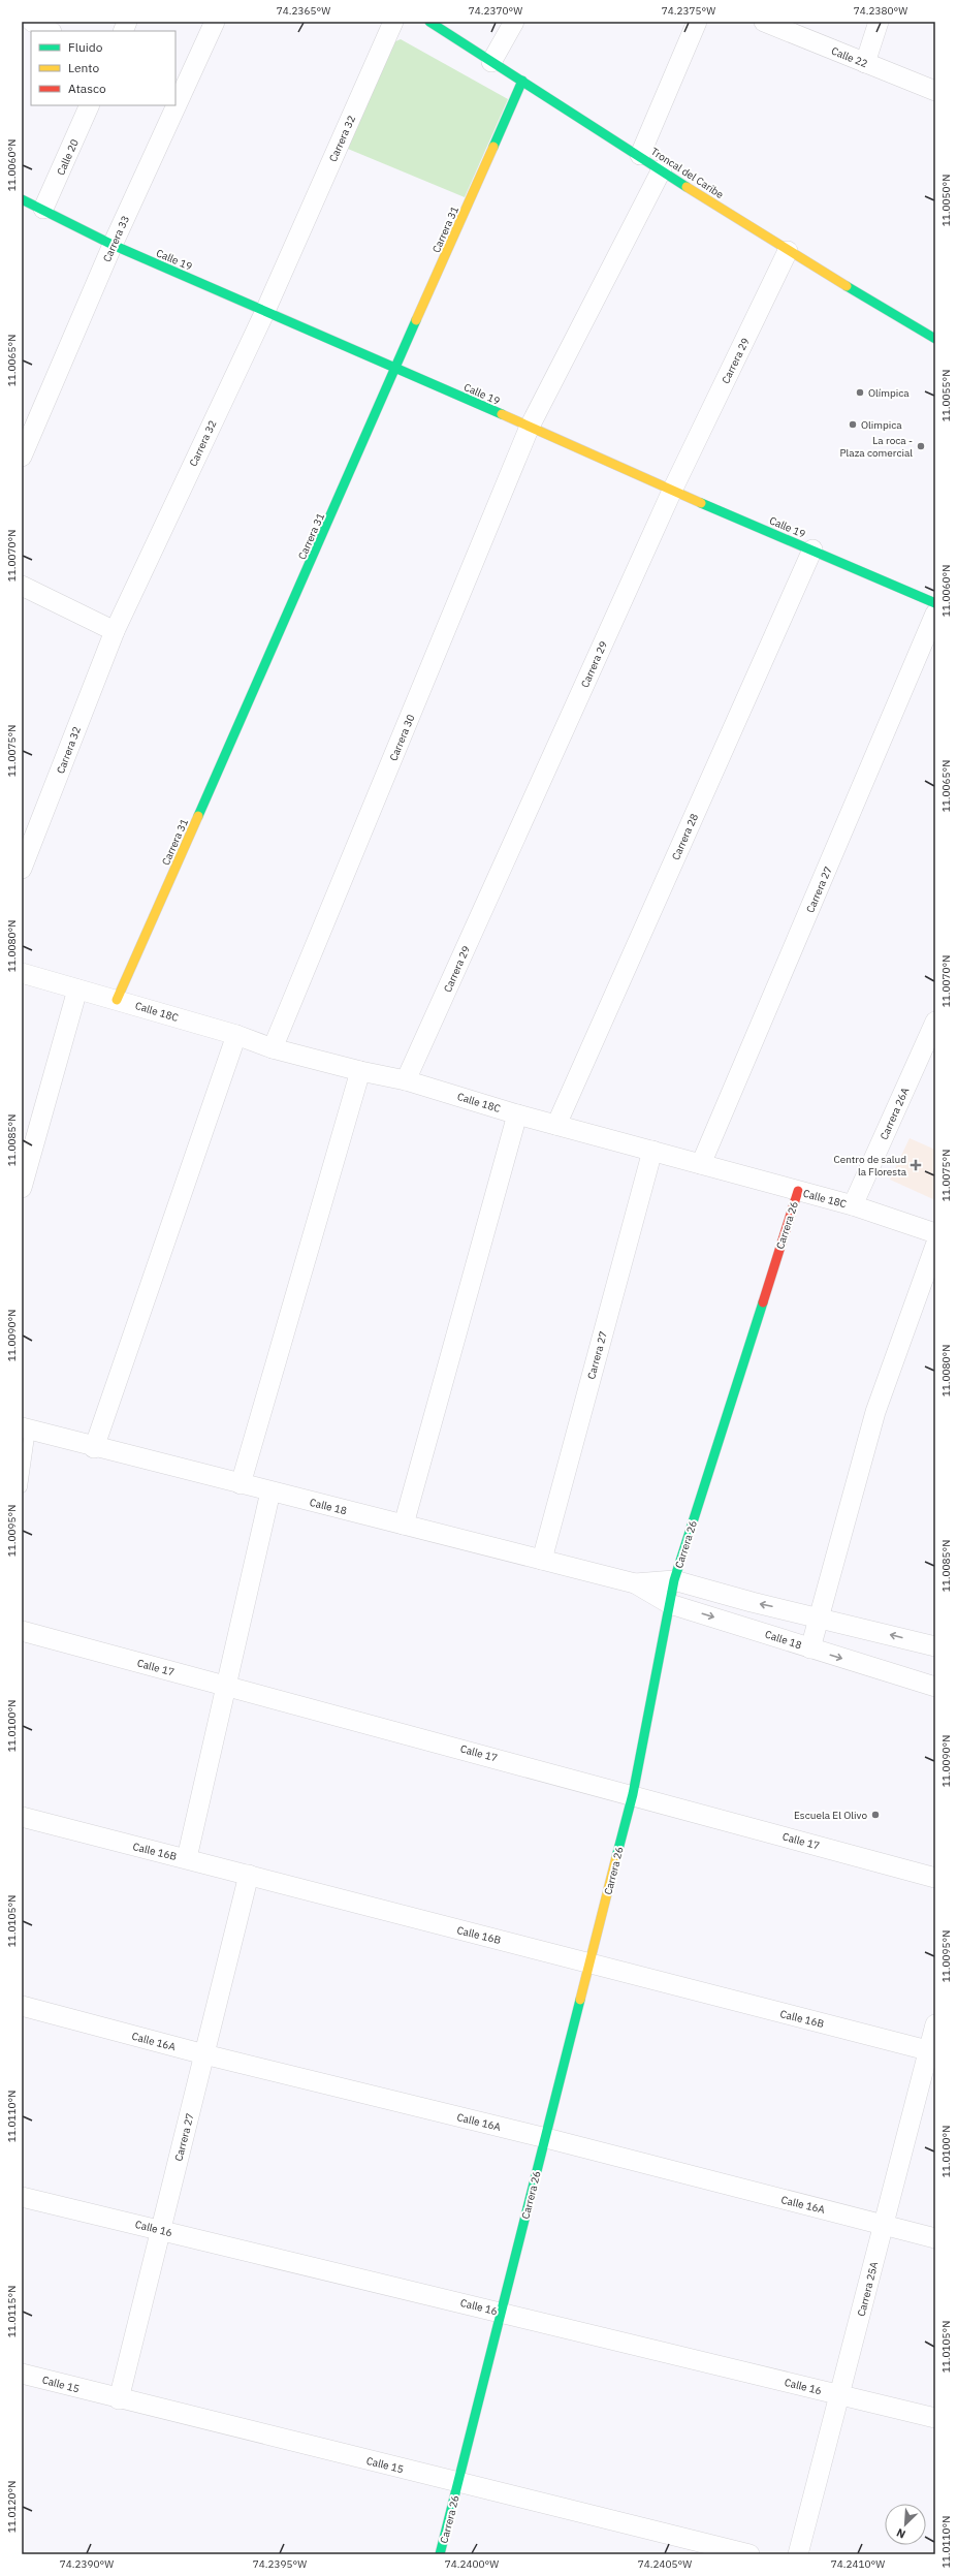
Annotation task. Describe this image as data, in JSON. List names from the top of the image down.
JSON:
{
  "streets": {
    "street": [
      "Calle 22",
      "Carrera 32",
      "Calle 20",
      "Troncal del Caribe",
      "Carrera 31",
      "Carrera 33",
      "Calle 19",
      "Carrera 29",
      "Carrera 30",
      "Carrera 28",
      "Carrera 27",
      "Calle 18C",
      "Carrera 26A",
      "Carrera 26",
      "Calle 18",
      "Calle 17",
      "Calle 16B",
      "Calle 16A",
      "Calle 16",
      "Carrera 25A",
      "Calle 15"
    ]
  },
  "crossings": [
    ["Carrera 32", "Calle 19"],
    ["Calle 20", "Calle 19"],
    ["Troncal del Caribe", "Carrera 31"],
    ["Troncal del Caribe", "Carrera 29"],
    ["Troncal del Caribe", "Carrera 30"],
    ["Carrera 31", "Calle 19"],
    ["Carrera 31", "Calle 18C"],
    ["Carrera 33", "Calle 19"],
    ["Calle 19", "Carrera 29"],
    ["Calle 19", "Carrera 30"],
    ["Calle 19", "Carrera 28"],
    ["Carrera 29", "Calle 18C"],
    ["Carrera 30", "Calle 18C"],
    ["Carrera 28", "Calle 18C"],
    ["Carrera 27", "Calle 18C"],
    ["Carrera 27", "Calle 18"],
    ["Carrera 27", "Calle 16B"],
    ["Carrera 27", "Calle 16A"],
    ["Carrera 27", "Calle 16"],
    ["Carrera 27", "Calle 15"],
    ["Calle 18C", "Carrera 26A"],
    ["Calle 18C", "Carrera 26"],
    ["Carrera 26", "Calle 18"],
    ["Carrera 26", "Calle 17"],
    ["Carrera 26", "Calle 16B"],
    ["Carrera 26", "Calle 16A"],
    ["Carrera 26", "Calle 16"],
    ["Carrera 26", "Calle 15"],
    ["Calle 16B", "Carrera 25A"],
    ["Calle 16A", "Carrera 25A"],
    ["Calle 16", "Carrera 25A"]
  ],
  "places": {
    "other": [
      "Olímpica",
      "Olimpica",
      "La roca - Plaza comercial",
      "Escuela El Olivo"
    ],
    "health": ["Centro de salud la Floresta"]
  },
  "legend": ["Fluido", "Lento", "Atasco"],
  "north": "bottom left",
  "coordinates": [
    "74.2365°W",
    "74.2370°W",
    "74.2375°W",
    "74.2380°W",
    "11.0060°N",
    "11.0050°N",
    "11.0065°N",
    "11.0055°N",
    "11.0070°N",
    "11.0075°N",
    "11.0080°N",
    "11.0085°N",
    "11.0090°N",
    "11.0095°N",
    "11.0100°N",
    "11.0105°N",
    "11.0110°N",
    "11.0115°N",
    "11.0120°N",
    "74.2390°W",
    "74.2395°W",
    "74.2400°W",
    "74.2405°W",
    "74.2410°W"
  ]
}
